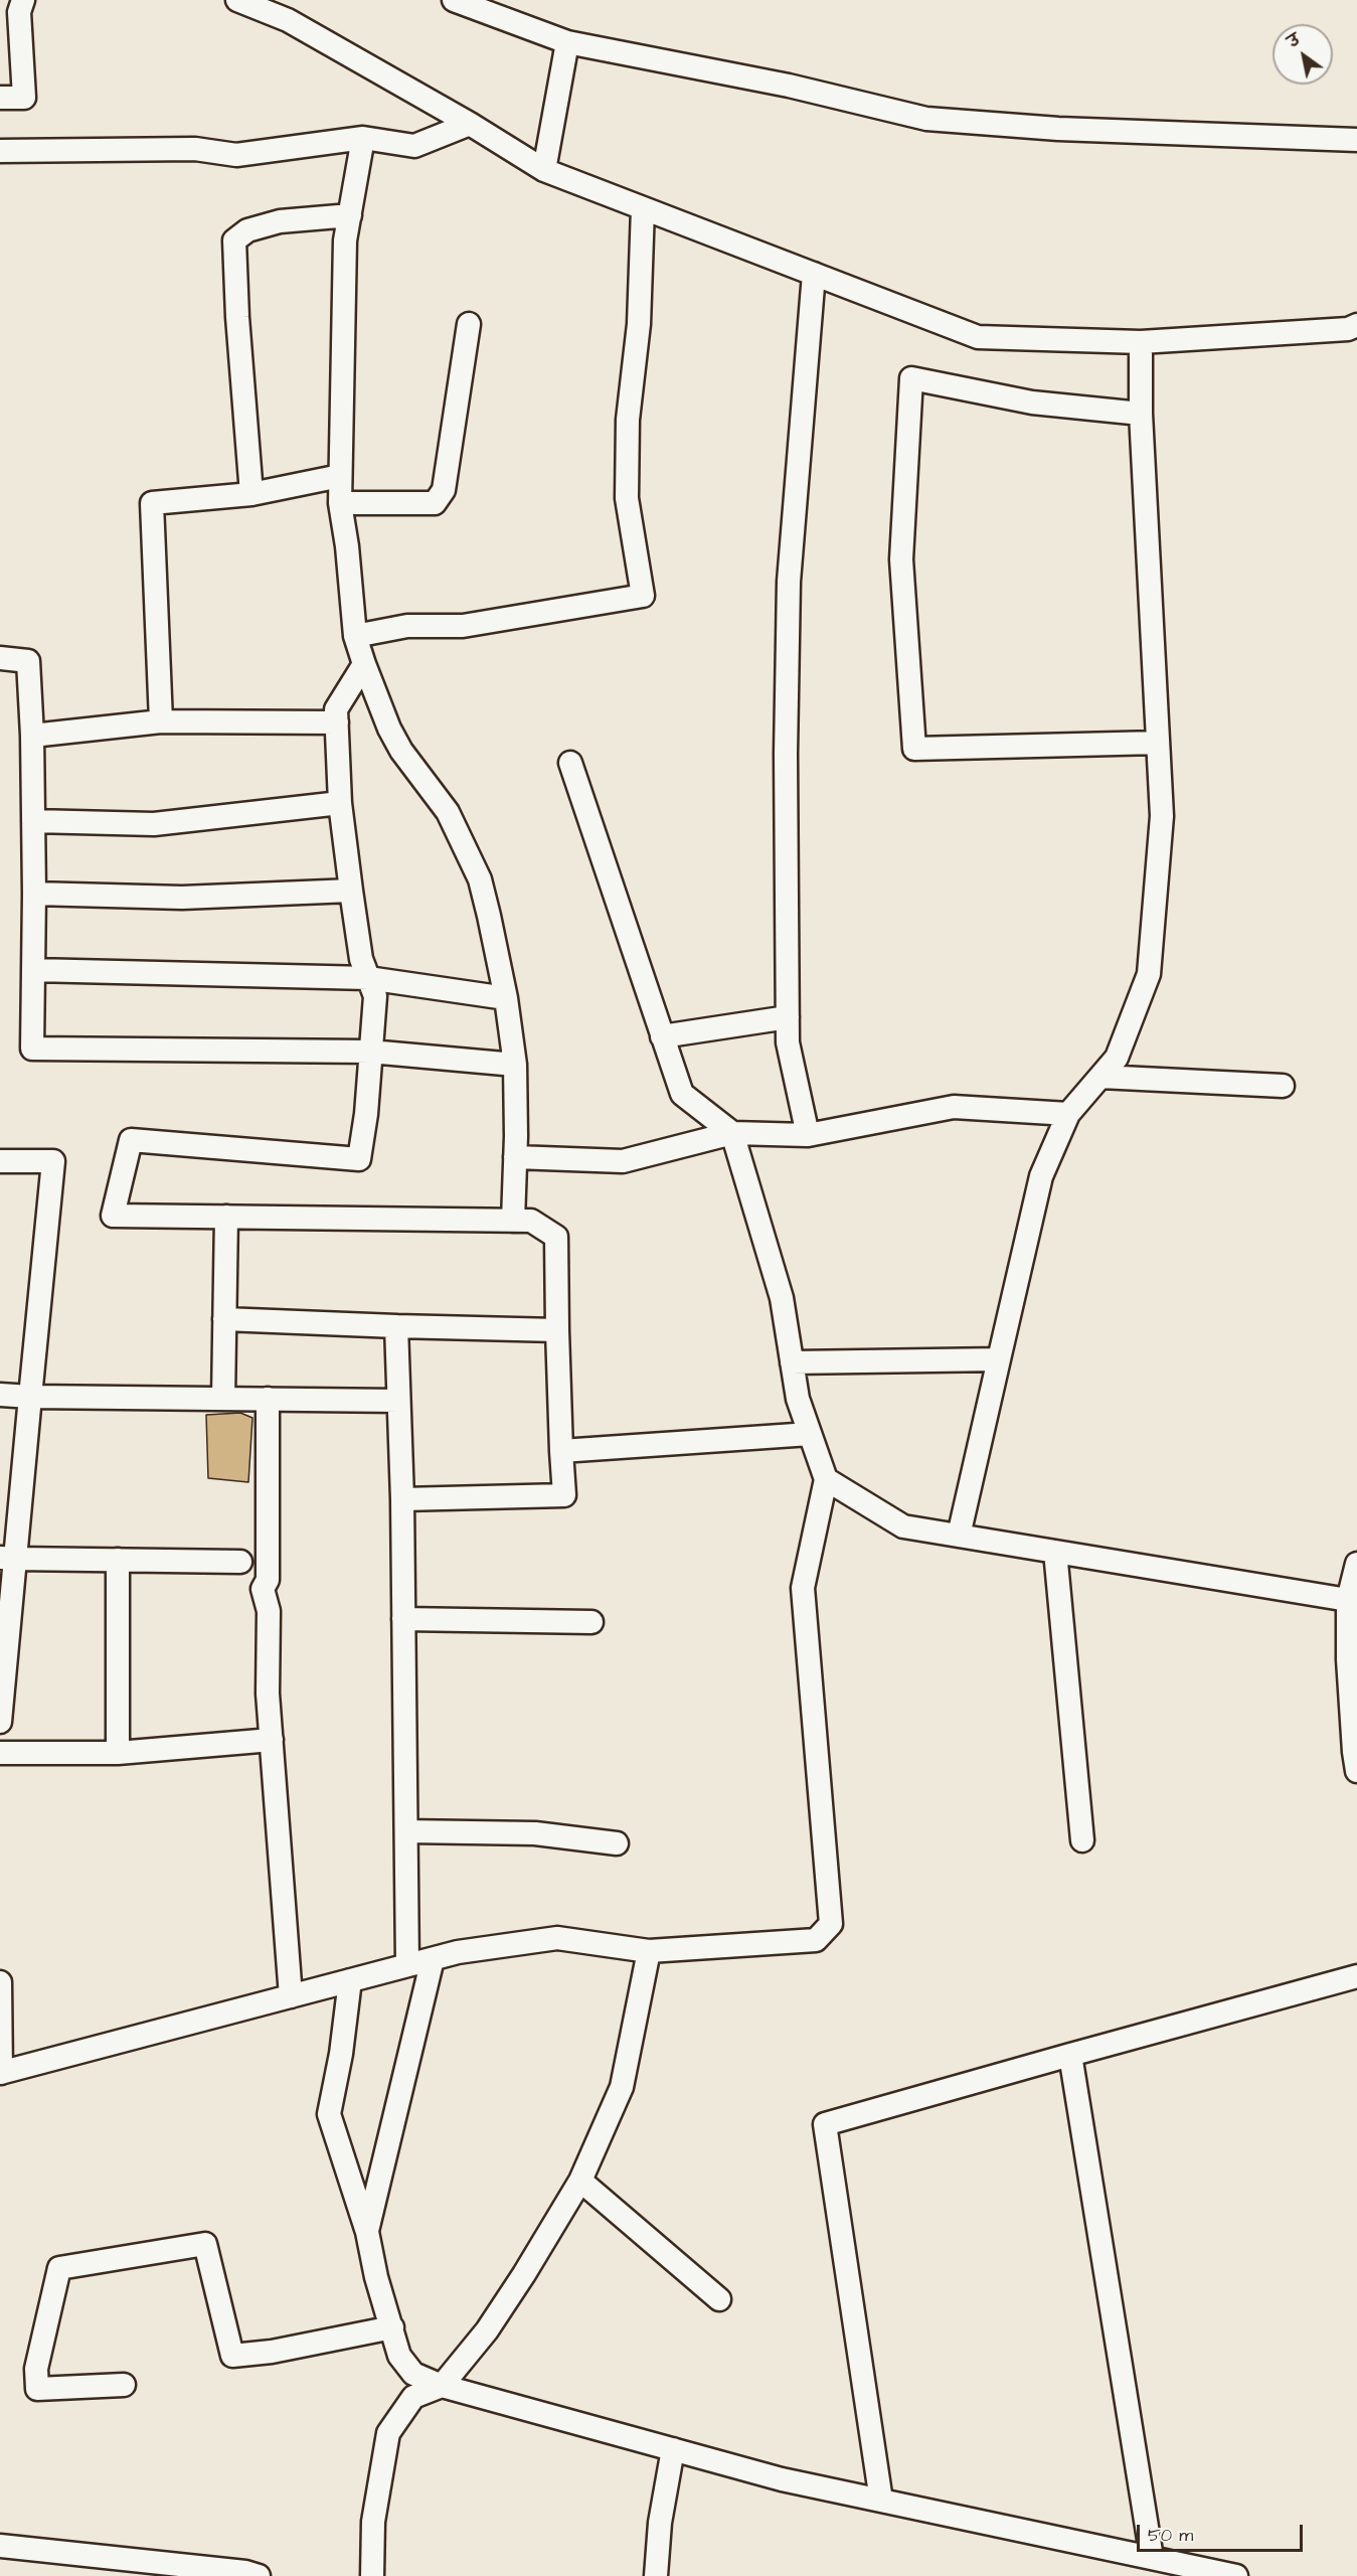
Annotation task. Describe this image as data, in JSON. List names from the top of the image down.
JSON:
{
  "scale_bar": "50 m",
  "north": "top left"
}
